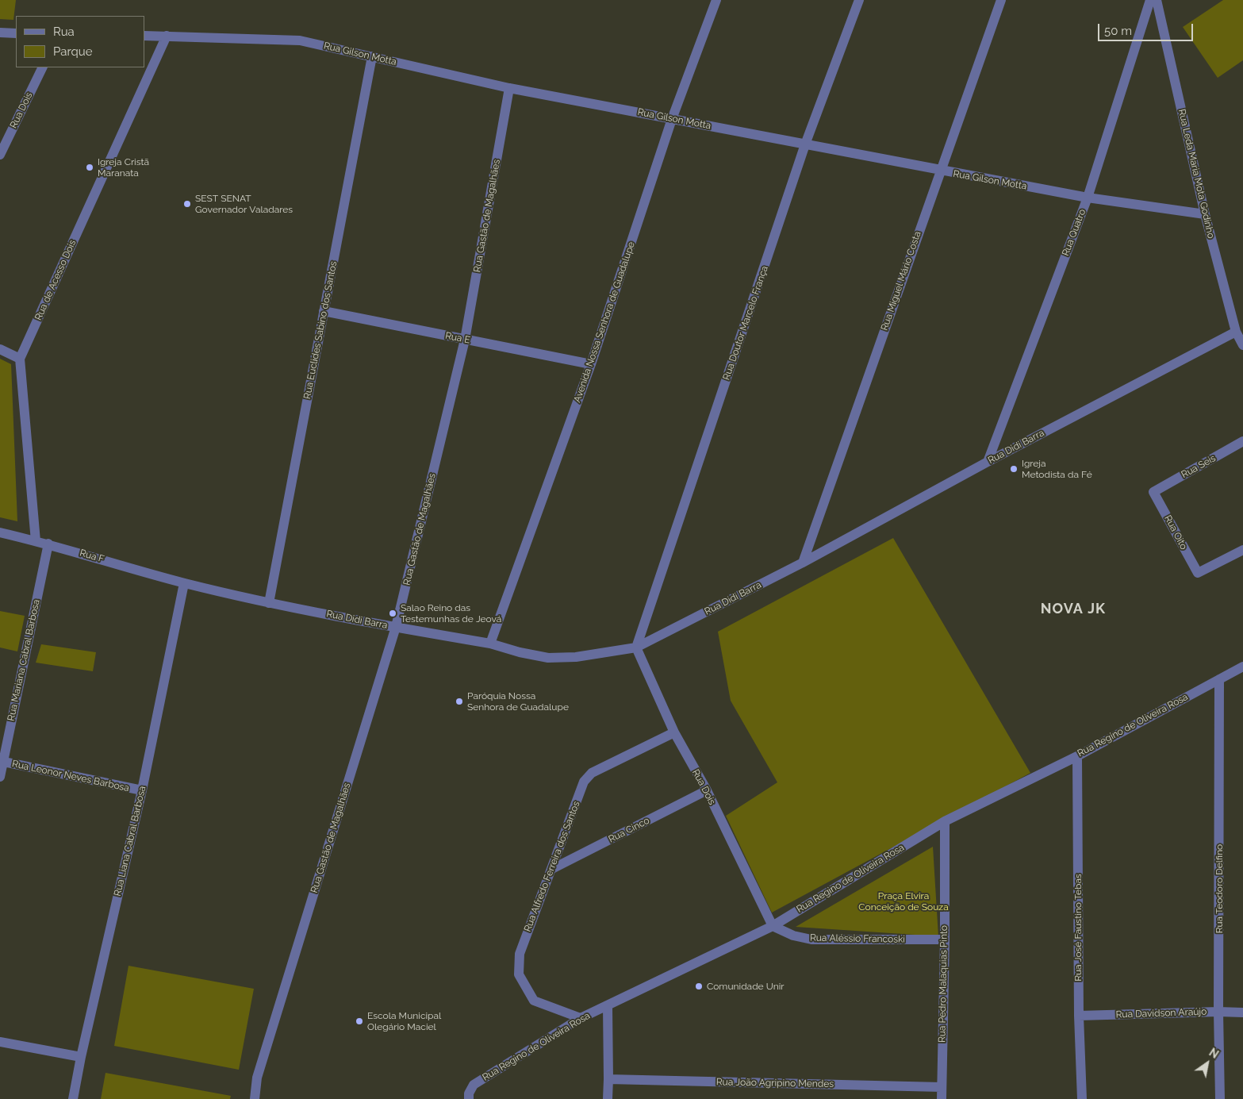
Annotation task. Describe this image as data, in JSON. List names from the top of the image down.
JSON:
{
  "streets": {
    "street": [
      "Rua Gilson Motta",
      "Rua Dois",
      "Rua Leda Maria Mota Godinho",
      "Rua Gastão de Magalhães",
      "Rua Quatro",
      "Rua de Acesso Dois",
      "Rua Miguel Mário Costa",
      "Avenida Nossa Senhora de Guadalupe",
      "Rua Doutor Marcelo França",
      "Rua Euclides Sabino dos Santos",
      "Rua E",
      "Rua Didi Barra",
      "Rua Seis",
      "Rua Oito",
      "Rua F",
      "Rua Mariana Cabral Barbosa",
      "Rua Regino de Oliveira Rosa",
      "Rua Leonor Neves Barbosa",
      "Rua Cinco",
      "Rua Liana Cabral Barbosa",
      "Rua Alfredo Ferreira dos Santos",
      "Rua Teodoro Delfino",
      "Rua José Faustino Tebas",
      "Rua Aléssio Francoski",
      "Rua Pedro Malaquias Pinto",
      "Rua Davidson Araújo",
      "Rua João Agripino Mendes"
    ]
  },
  "crossings": [
    ["Rua Gilson Motta", "Rua Leda Maria Mota Godinho"],
    ["Rua Gilson Motta", "Rua Gastão de Magalhães"],
    ["Rua Gilson Motta", "Rua Quatro"],
    ["Rua Gilson Motta", "Rua de Acesso Dois"],
    ["Rua Gilson Motta", "Rua Miguel Mário Costa"],
    ["Rua Gilson Motta", "Avenida Nossa Senhora de Guadalupe"],
    ["Rua Gilson Motta", "Rua Doutor Marcelo França"],
    ["Rua Gilson Motta", "Rua Euclides Sabino dos Santos"],
    ["Rua Dois", "Rua Doutor Marcelo França"],
    ["Rua Dois", "Rua Didi Barra"],
    ["Rua Dois", "Rua Regino de Oliveira Rosa"],
    ["Rua Dois", "Rua Cinco"],
    ["Rua Dois", "Rua Alfredo Ferreira dos Santos"],
    ["Rua Dois", "Rua Aléssio Francoski"],
    ["Rua Leda Maria Mota Godinho", "Rua Didi Barra"],
    ["Rua Gastão de Magalhães", "Rua E"],
    ["Rua Gastão de Magalhães", "Rua Didi Barra"],
    ["Rua Quatro", "Rua Didi Barra"],
    ["Rua de Acesso Dois", "Rua F"],
    ["Rua Miguel Mário Costa", "Rua Didi Barra"],
    ["Avenida Nossa Senhora de Guadalupe", "Rua E"],
    ["Avenida Nossa Senhora de Guadalupe", "Rua Didi Barra"],
    ["Rua Doutor Marcelo França", "Rua Didi Barra"],
    ["Rua Euclides Sabino dos Santos", "Rua E"],
    ["Rua Euclides Sabino dos Santos", "Rua Didi Barra"],
    ["Rua Didi Barra", "Rua F"],
    ["Rua Didi Barra", "Rua Liana Cabral Barbosa"],
    ["Rua Seis", "Rua Oito"],
    ["Rua F", "Rua Mariana Cabral Barbosa"],
    ["Rua F", "Rua Liana Cabral Barbosa"],
    ["Rua Mariana Cabral Barbosa", "Rua Leonor Neves Barbosa"],
    ["Rua Regino de Oliveira Rosa", "Rua Alfredo Ferreira dos Santos"],
    ["Rua Regino de Oliveira Rosa", "Rua Teodoro Delfino"],
    ["Rua Regino de Oliveira Rosa", "Rua José Faustino Tebas"],
    ["Rua Regino de Oliveira Rosa", "Rua Aléssio Francoski"],
    ["Rua Regino de Oliveira Rosa", "Rua Pedro Malaquias Pinto"],
    ["Rua Leonor Neves Barbosa", "Rua Liana Cabral Barbosa"],
    ["Rua Cinco", "Rua Alfredo Ferreira dos Santos"],
    ["Rua Teodoro Delfino", "Rua Davidson Araújo"],
    ["Rua José Faustino Tebas", "Rua Davidson Araújo"],
    ["Rua Aléssio Francoski", "Rua Pedro Malaquias Pinto"],
    ["Rua Pedro Malaquias Pinto", "Rua João Agripino Mendes"]
  ],
  "districts": ["NOVA JK"],
  "parks": ["Praça Elvira Conceição de Souza"],
  "places": [
    "Igreja Cristã Maranata",
    "SEST SENAT Governador Valadares",
    "Igreja Metodista da Fé",
    "Salao Reino das Testemunhas de Jeová",
    "Paróquia Nossa Senhora de Guadalupe",
    "Comunidade Unir",
    "Escola Municipal Olegário Maciel"
  ],
  "legend": ["Rua", "Parque"],
  "scale_bar": "50 m",
  "north": "top right"
}
